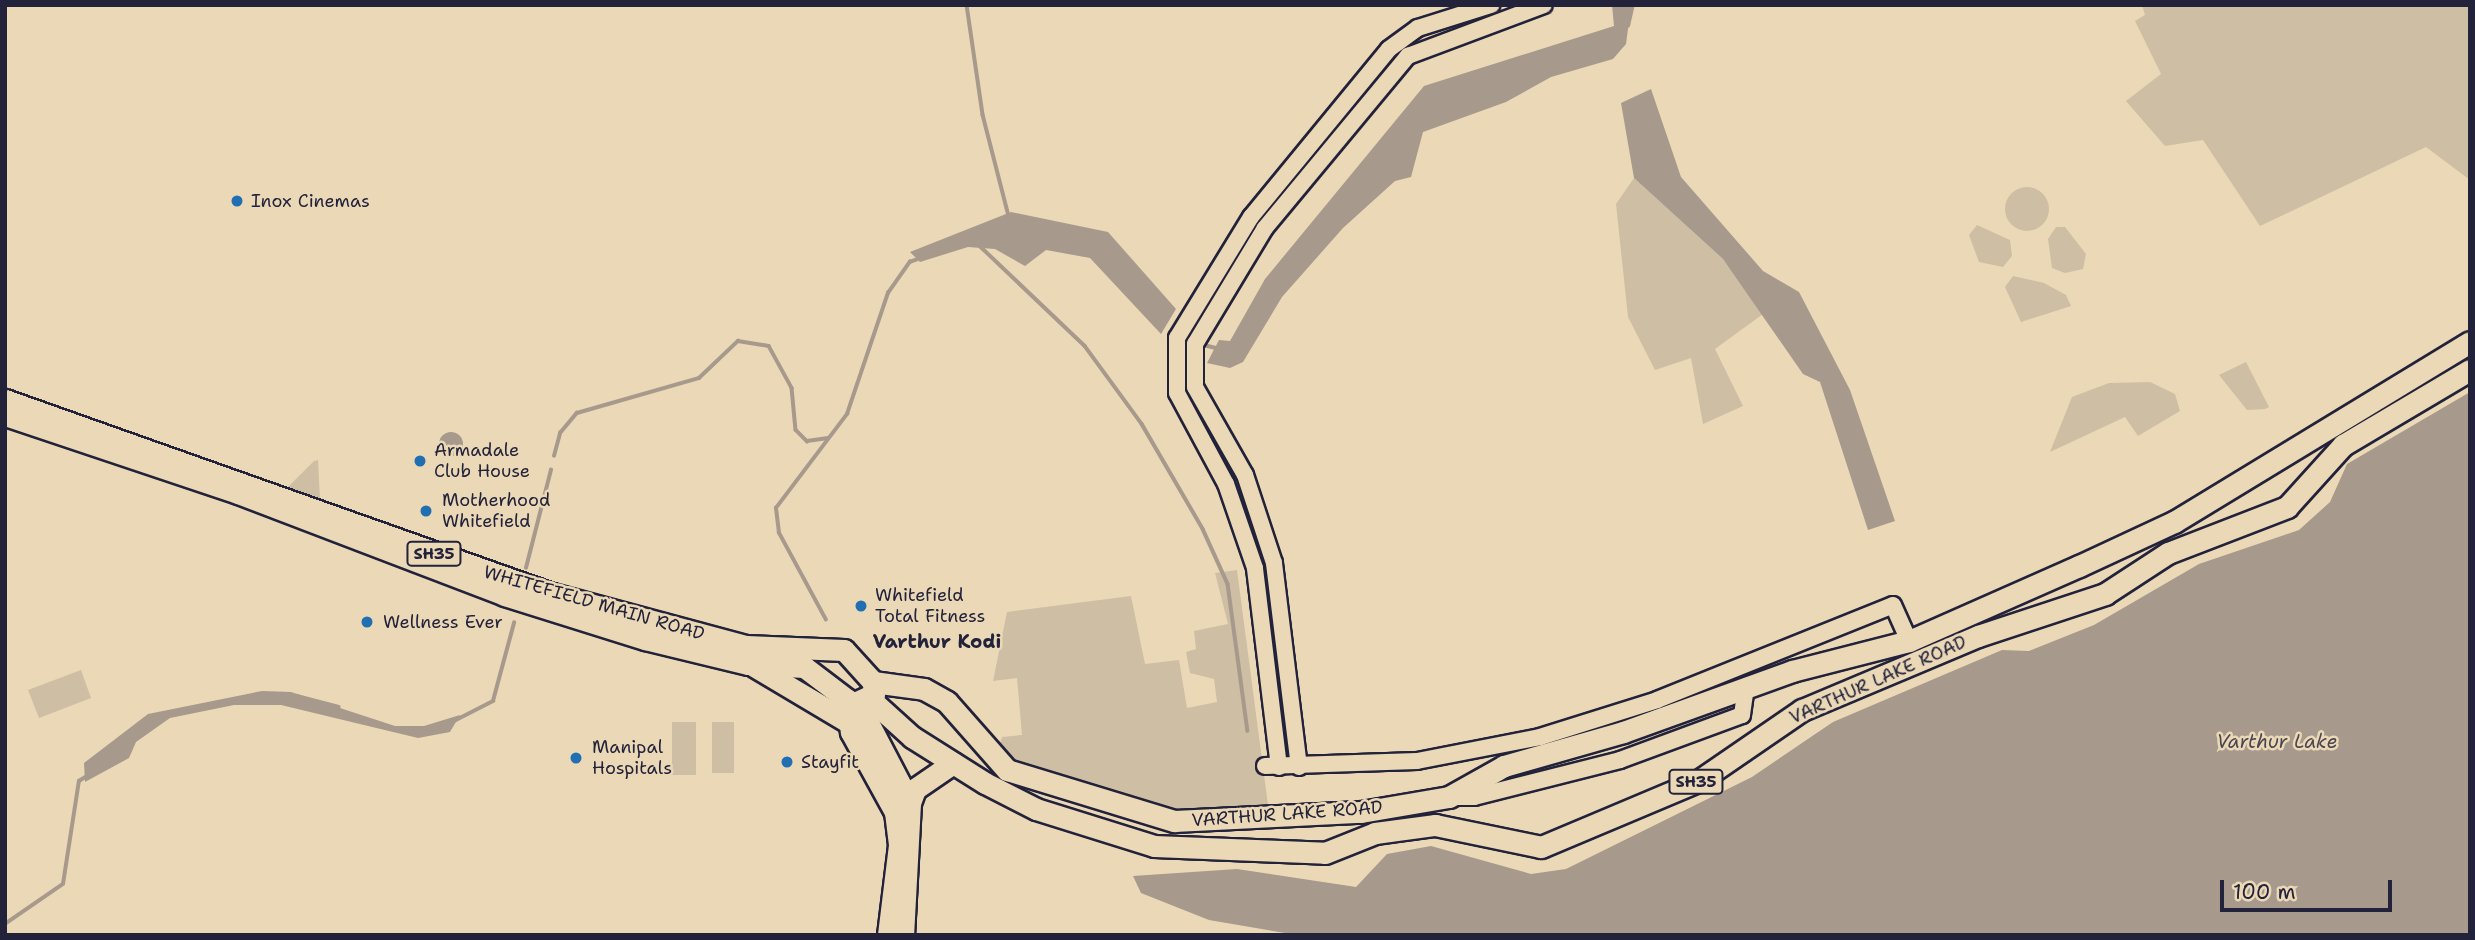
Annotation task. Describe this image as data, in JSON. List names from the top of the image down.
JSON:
{
  "streets": {
    "main road": ["SH35", "WHITEFIELD MAIN ROAD", "VARTHUR LAKE ROAD"]
  },
  "crossings": [
    ["WHITEFIELD MAIN ROAD", "VARTHUR LAKE ROAD"]
  ],
  "districts": ["Varthur Kodi"],
  "water": ["Varthur Lake"],
  "places": [
    "Inox Cinemas",
    "Armadale Club House",
    "Motherhood Whitefield",
    "Whitefield Total Fitness",
    "Wellness Ever",
    "Manipal Hospitals",
    "Stayfit"
  ],
  "scale_bar": "100 m"
}
